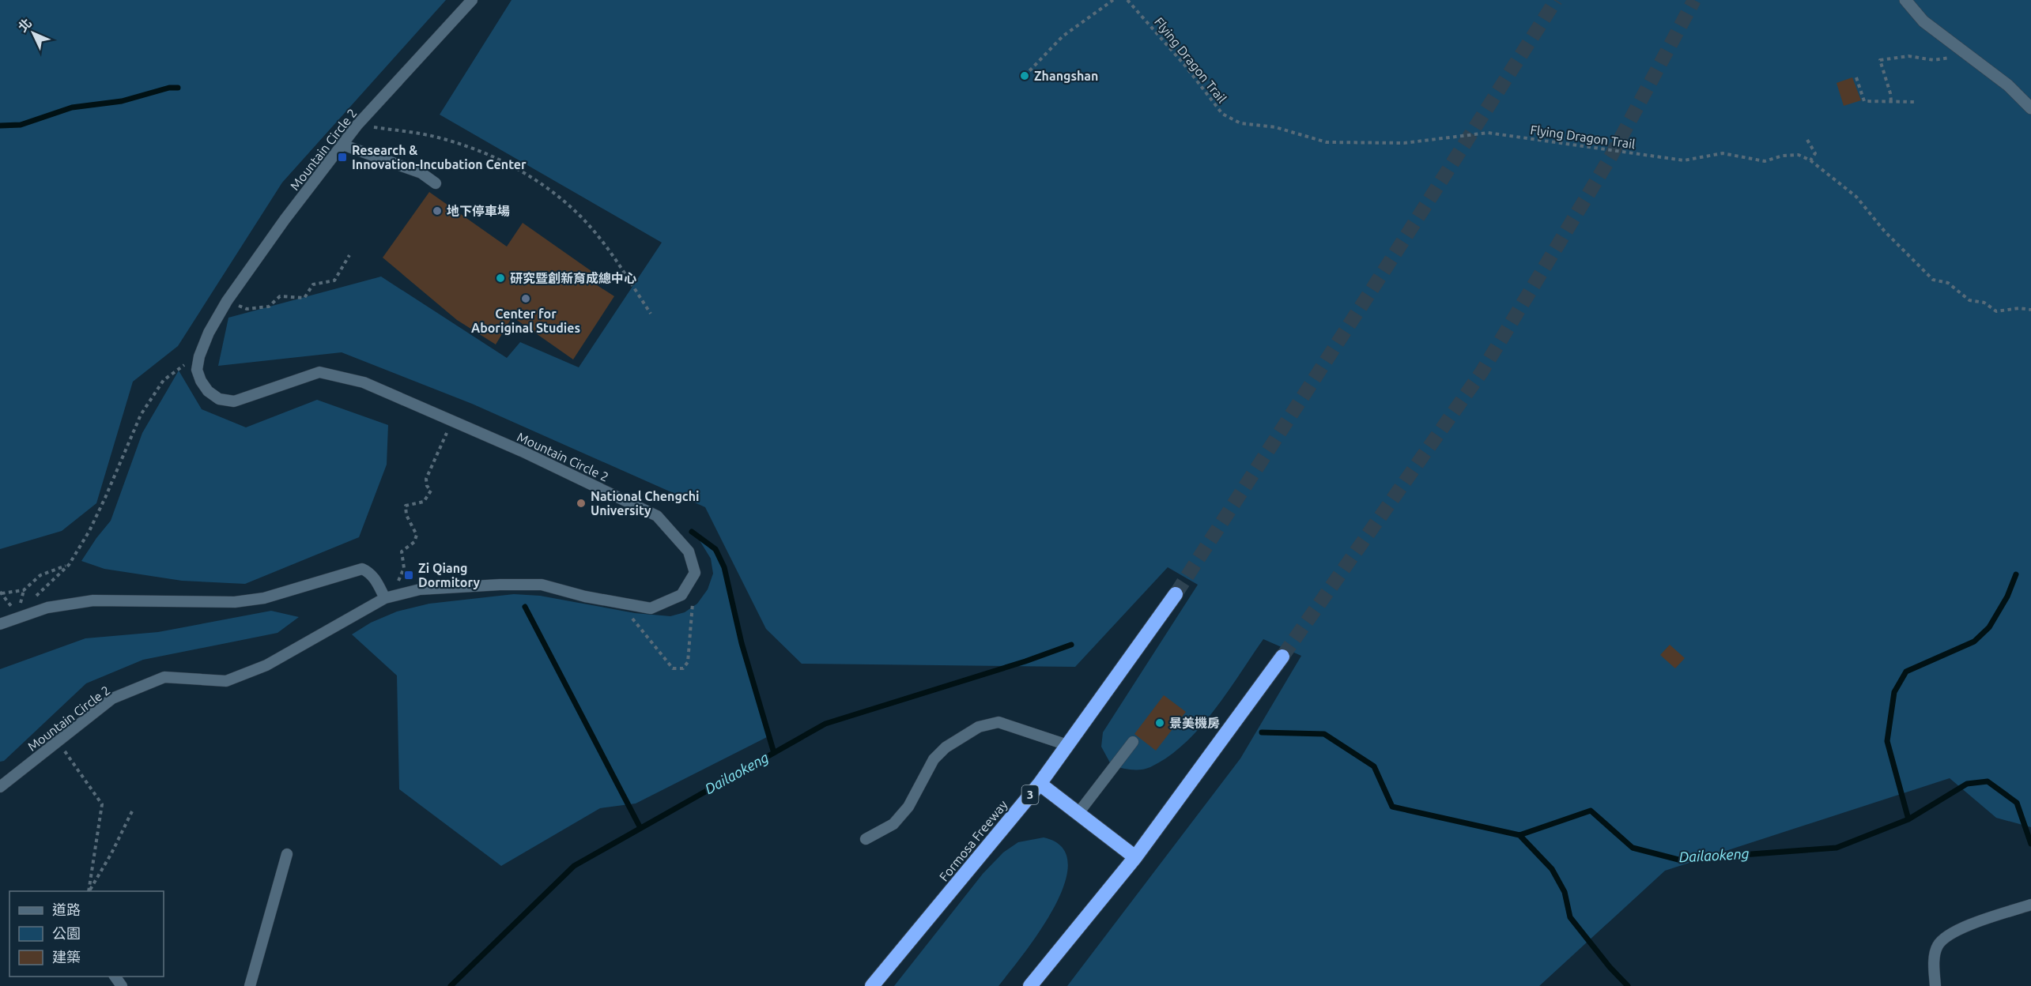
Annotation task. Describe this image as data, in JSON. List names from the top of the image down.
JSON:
{
  "streets": {
    "highway": ["3", "Formosa Freeway"],
    "lane": ["Mountain Circle 2"],
    "path": ["Flying Dragon Trail"]
  },
  "water": ["Dailaokeng"],
  "places": {
    "other": [
      "Zhangshan",
      "地下停車場",
      "研究暨創新育成總中心",
      "Center for Aboriginal Studies",
      "National Chengchi University",
      "景美機房"
    ],
    "transit": ["Research & Innovation-Incubation Center", "Zi Qiang Dormitory"]
  },
  "legend": ["道路", "公園", "建築"],
  "north": "top left"
}
